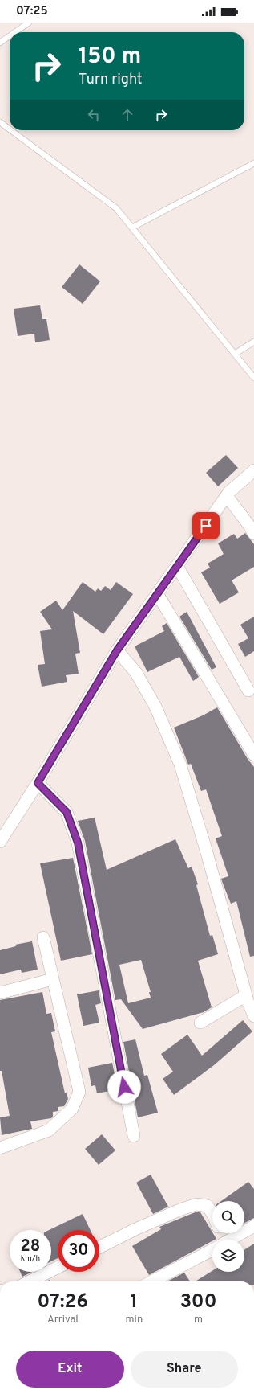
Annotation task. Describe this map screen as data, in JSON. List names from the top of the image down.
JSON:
{
  "page": {
    "status": "07:25",
    "turn": ["150 m", "Turn right"],
    "speed": "28 km/h",
    "limit": "30",
    "eta": [
      "07:26",
      "Arrival",
      "1",
      "min",
      "300",
      "m"
    ],
    "buttons": ["Exit", "Share"]
  }
}
